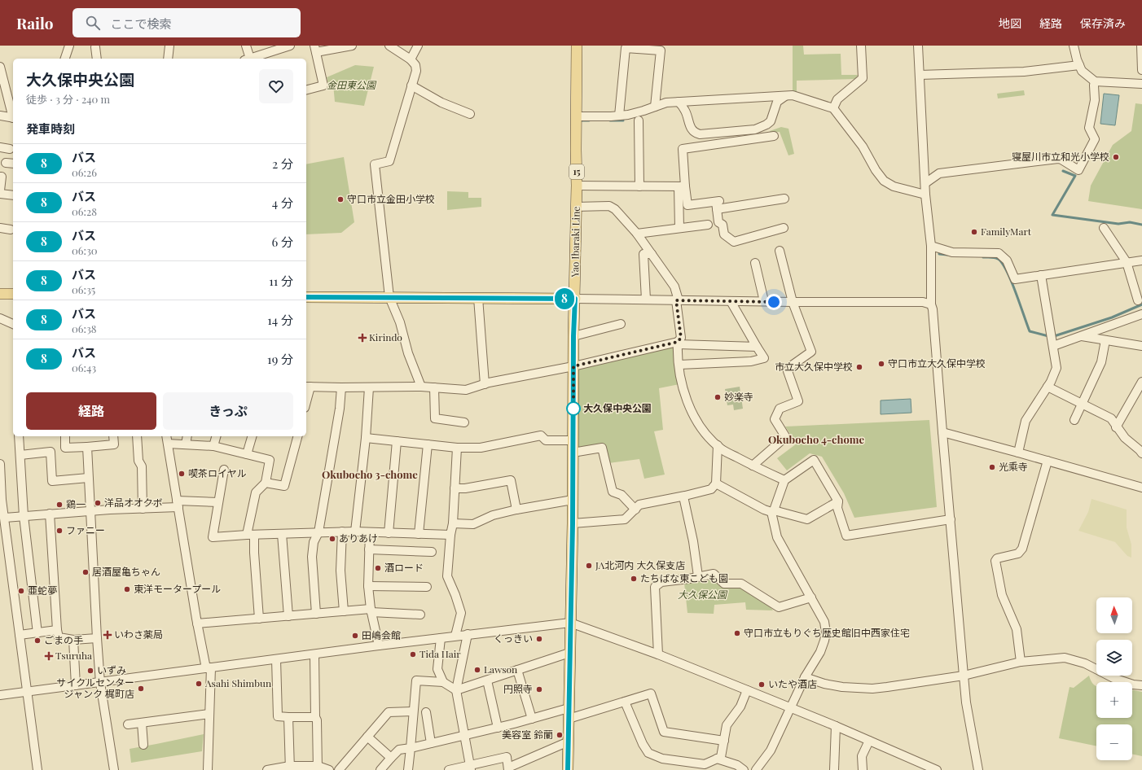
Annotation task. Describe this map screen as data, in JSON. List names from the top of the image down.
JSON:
{
  "streets": {
    "main road": ["15", "Yao Ibaraki Line"]
  },
  "districts": ["Okubocho 4-chome", "Okubocho 3-chome"],
  "parks": ["金田東公園", "大久保公園"],
  "places": {
    "other": [
      "寝屋川市立和光小学校",
      "守口市立金田小学校",
      "FamilyMart",
      "守口市立大久保中学校",
      "市立大久保中学校",
      "妙楽寺",
      "大久保中央公園",
      "光乘寺",
      "喫茶ロイヤル",
      "洋品オオクボ",
      "鶏一",
      "ファニー",
      "ありあけ",
      "JA北河内 大久保支店",
      "酒ロード",
      "居酒屋亀ちゃん",
      "たちばな東こども園",
      "東洋モータープール",
      "亜蛇夢",
      "守口市立もりぐち歴史館旧中西家住宅",
      "田嶋会館",
      "くっきい",
      "ごまの手",
      "Tida Hair",
      "Lawson",
      "いずみ",
      "Asahi Shimbun",
      "いたや酒店",
      "サイクルセンター ジャンク 梶町店",
      "円照寺",
      "美容室 鈴蘭"
    ],
    "health": ["Kirindo", "いわさ薬局", "Tsuruha"]
  },
  "lines": ["bus line 8"],
  "north": "top",
  "page": {
    "header": "Railo",
    "search": "ここで検索",
    "nav": ["地図", "経路", "保存済み"],
    "on_map": "8",
    "heading": [
      ["大久保中央公園", "徒歩 · 3 分 · 240 m"],
      "発車時刻"
    ],
    "list": [
      {
        "mark": "8",
        "name": "バス",
        "note": "06:26",
        "value": "2 分"
      },
      {
        "mark": "8",
        "name": "バス",
        "note": "06:28",
        "value": "4 分"
      },
      {
        "mark": "8",
        "name": "バス",
        "note": "06:30",
        "value": "6 分"
      },
      {
        "mark": "8",
        "name": "バス",
        "note": "06:35",
        "value": "11 分"
      },
      {
        "mark": "8",
        "name": "バス",
        "note": "06:38",
        "value": "14 分"
      },
      {
        "mark": "8",
        "name": "バス",
        "note": "06:43",
        "value": "19 分"
      }
    ],
    "buttons": ["経路", "きっぷ"],
    "map_buttons": ["+", "−"]
  }
}
